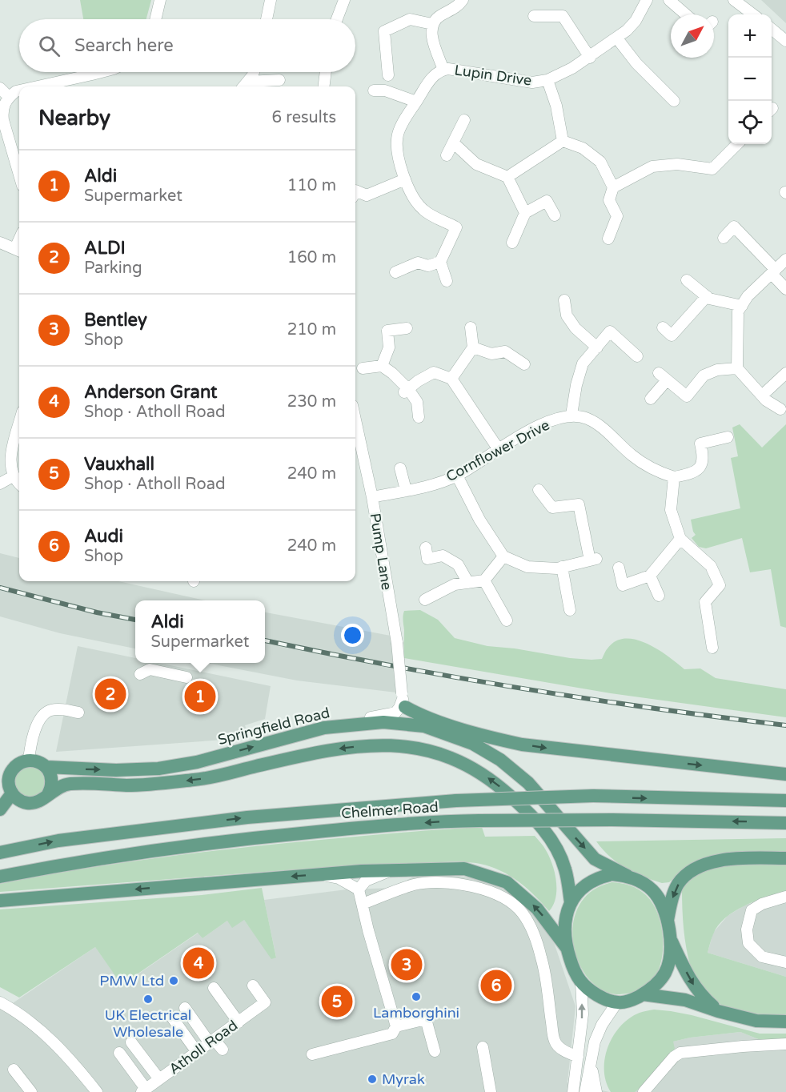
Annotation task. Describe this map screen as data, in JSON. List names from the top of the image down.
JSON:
{
  "streets": {
    "main road": ["Springfield Road", "Chelmer Road"],
    "street": [
      "Lupin Drive",
      "Cornflower Drive",
      "Pump Lane",
      "Atholl Road"
    ]
  },
  "crossings": [
    ["Cornflower Drive", "Pump Lane"]
  ],
  "places": [
    "PMW Ltd",
    "Lamborghini",
    "UK Electrical Wholesale",
    "Myrak"
  ],
  "north": "top right",
  "page": {
    "map_buttons": ["+", "−"],
    "search": "Search here",
    "heading": ["Nearby", "6 results"],
    "list": [
      {
        "mark": "1",
        "name": "Aldi",
        "note": "Supermarket",
        "value": "110 m"
      },
      {
        "mark": "2",
        "name": "ALDI",
        "note": "Parking",
        "value": "160 m"
      },
      {
        "mark": "3",
        "name": "Bentley",
        "note": "Shop",
        "value": "210 m"
      },
      {
        "mark": "4",
        "name": "Anderson Grant",
        "note": "Shop · Atholl Road",
        "value": "230 m"
      },
      {
        "mark": "5",
        "name": "Vauxhall",
        "note": "Shop · Atholl Road",
        "value": "240 m"
      },
      {
        "mark": "6",
        "name": "Audi",
        "note": "Shop",
        "value": "240 m"
      }
    ],
    "popup": ["Aldi", "Supermarket"],
    "pins": [
      "2",
      "1",
      "4",
      "3",
      "6",
      "5"
    ]
  }
}
